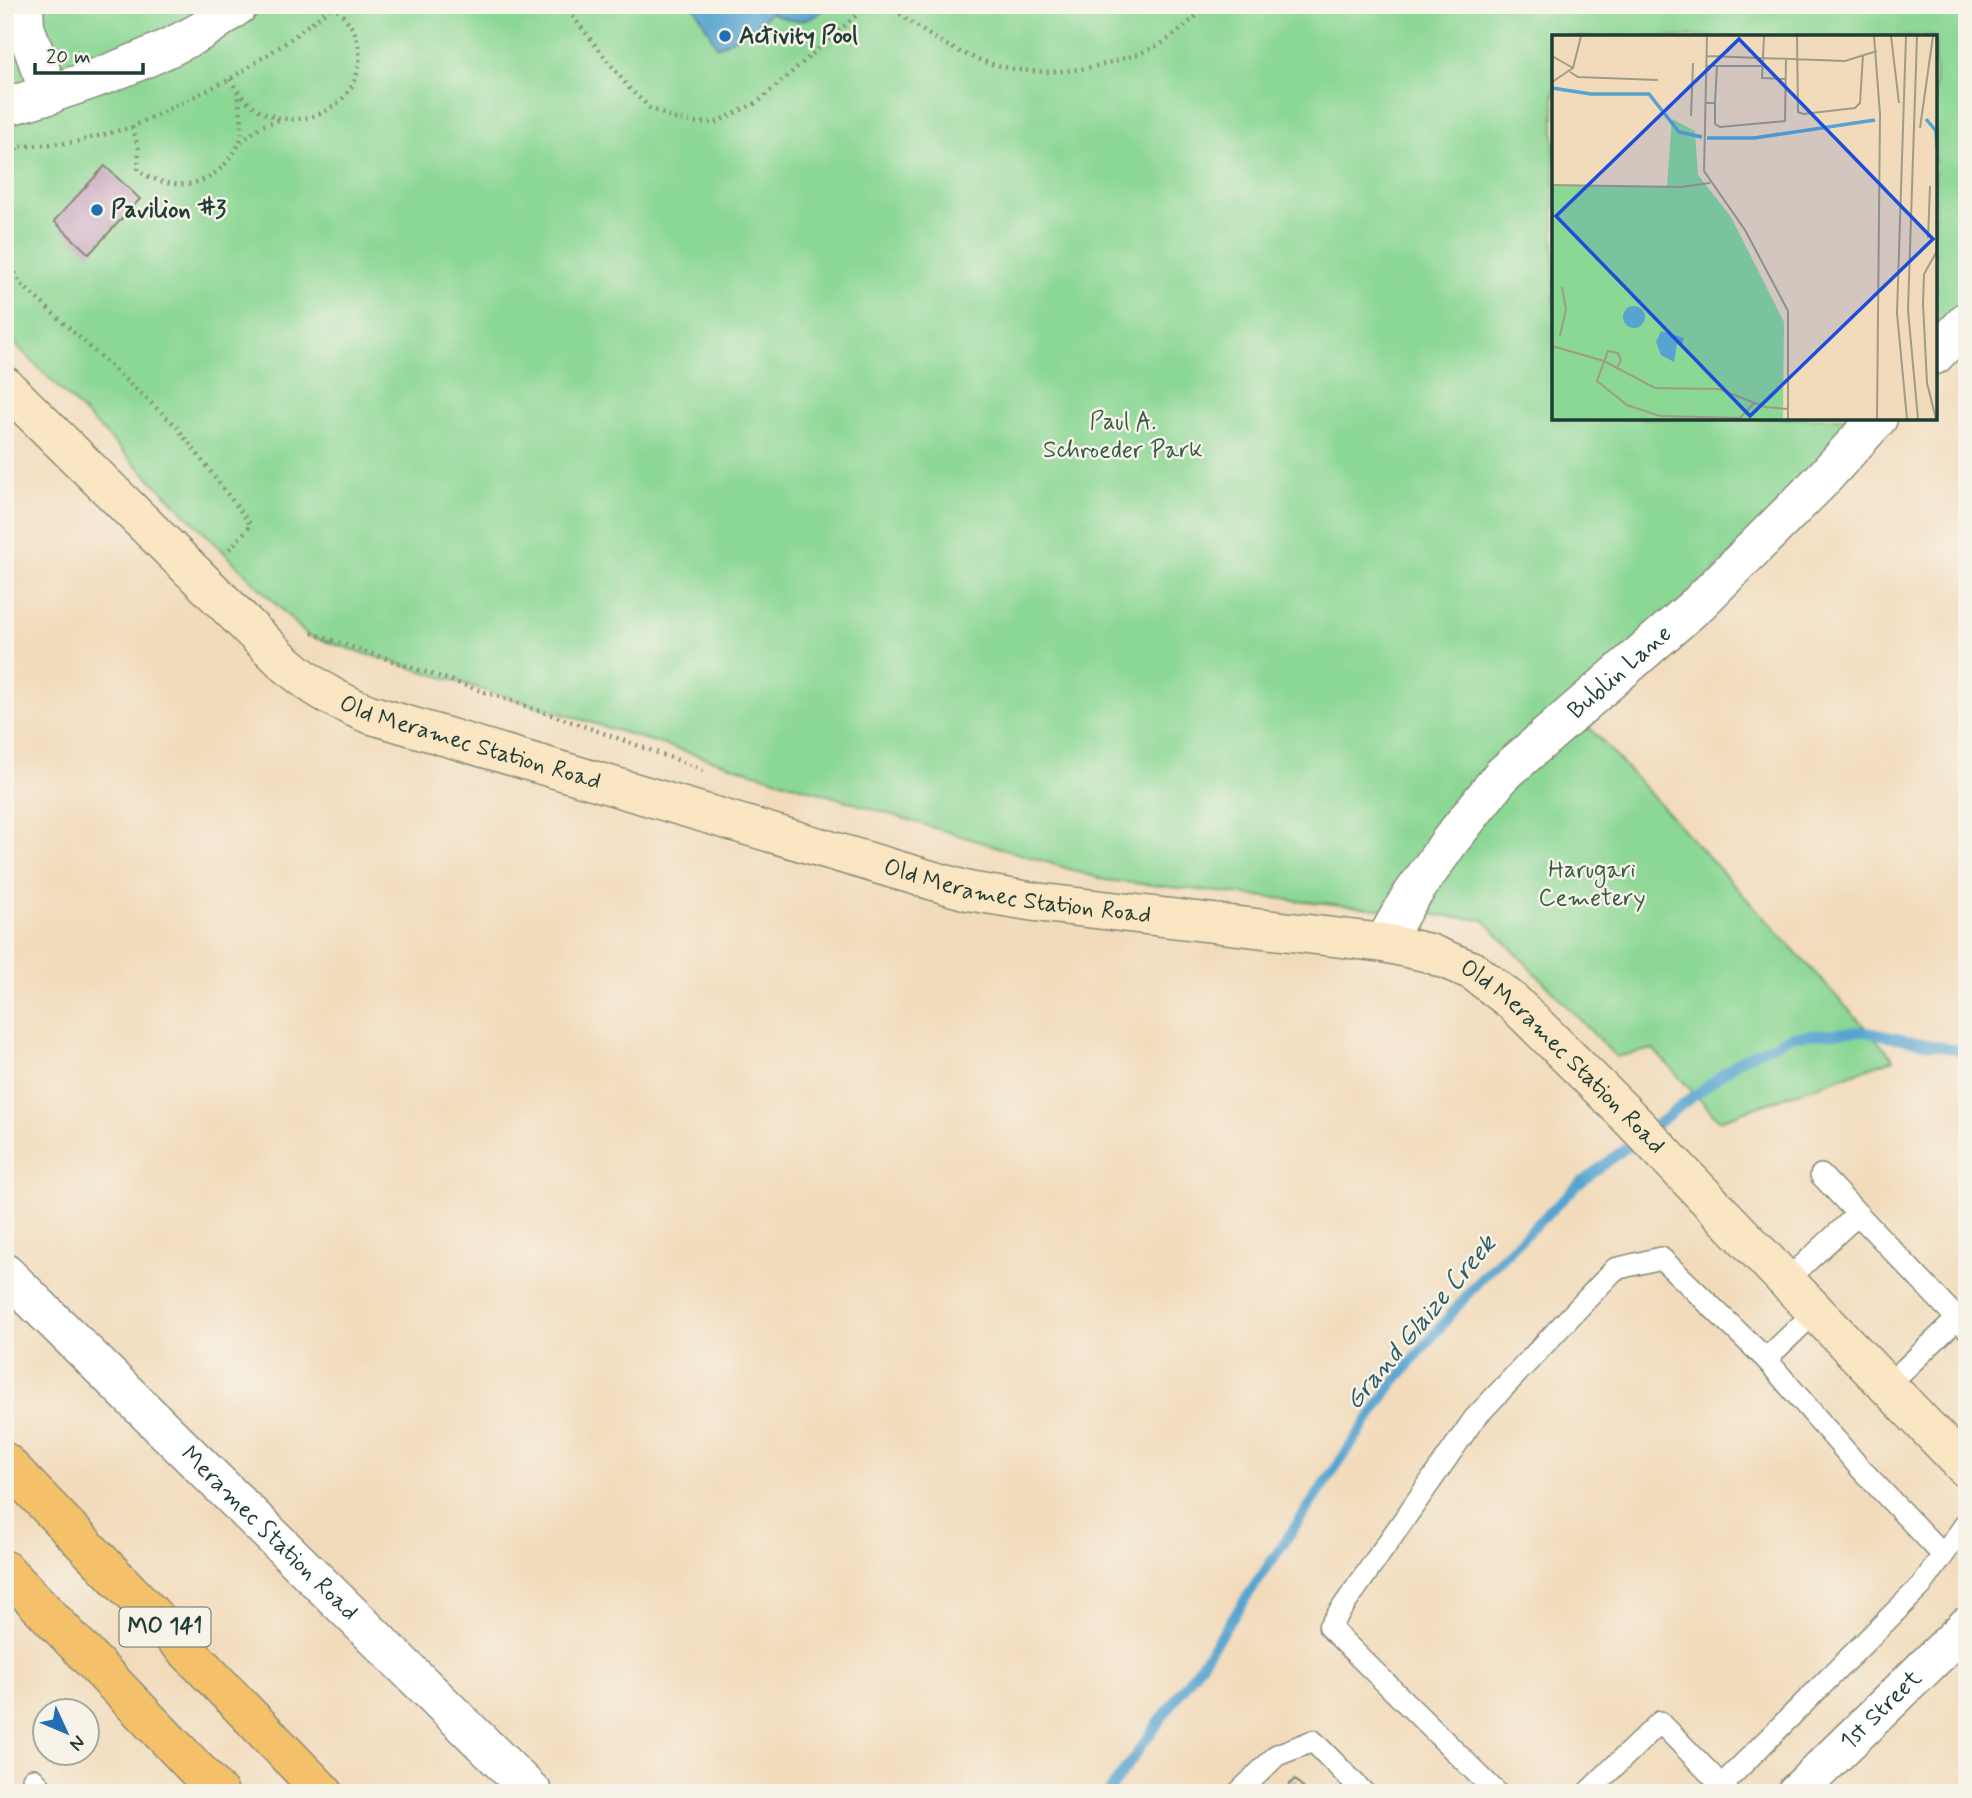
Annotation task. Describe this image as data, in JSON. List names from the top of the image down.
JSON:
{
  "streets": {
    "highway": ["MO 141"],
    "street": [
      "Bublin Lane",
      "Old Meramec Station Road",
      "Meramec Station Road",
      "1st Street"
    ]
  },
  "crossings": [
    ["Bublin Lane", "Old Meramec Station Road"]
  ],
  "water": ["Grand Glaize Creek"],
  "parks": ["Paul A. Schroeder Park", "Harugari Cemetery"],
  "places": ["Activity Pool", "Pavilion #3"],
  "scale_bar": "20 m",
  "north": "bottom right"
}
